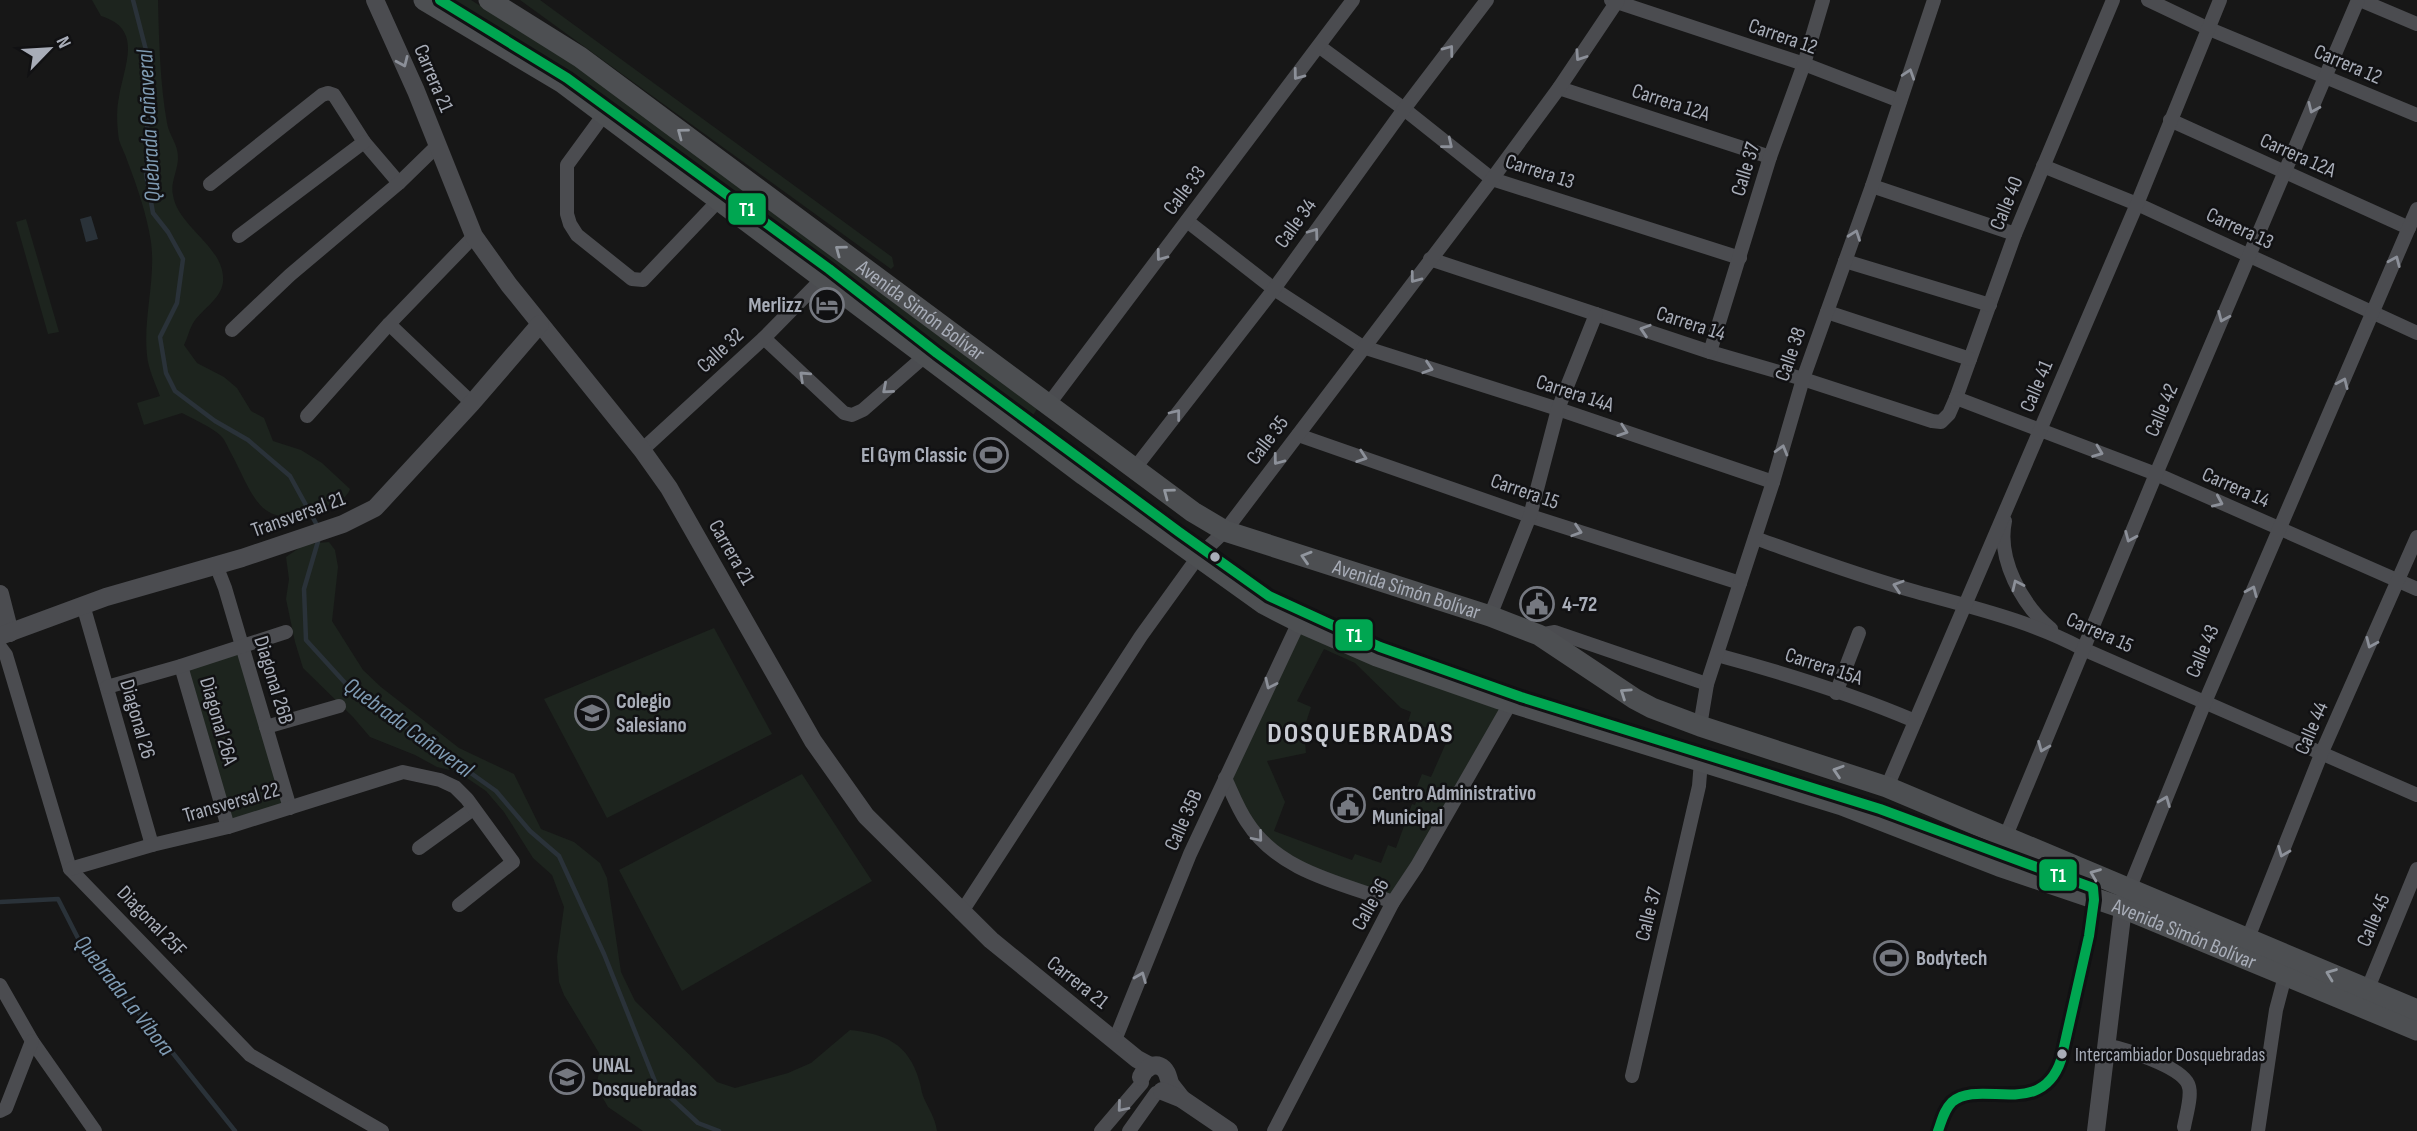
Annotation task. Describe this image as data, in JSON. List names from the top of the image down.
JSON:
{
  "streets": {
    "main road": ["Avenida Simón Bolívar"],
    "street": [
      "Carrera 12",
      "Carrera 21",
      "Carrera 12A",
      "Calle 37",
      "Carrera 13",
      "Calle 33",
      "Calle 40",
      "Calle 34",
      "Carrera 14",
      "Calle 32",
      "Calle 38",
      "Calle 41",
      "Carrera 14A",
      "Calle 42",
      "Calle 35",
      "Carrera 15",
      "Transversal 21",
      "Calle 43",
      "Carrera 15A",
      "Diagonal 26B",
      "Diagonal 26",
      "Diagonal 26A",
      "Calle 44",
      "Transversal 22",
      "Calle 35B",
      "Calle 36",
      "Calle 45",
      "Diagonal 25F"
    ]
  },
  "crossings": [
    ["Carrera 12", "Calle 37"],
    ["Carrera 12", "Calle 38"],
    ["Carrera 12", "Calle 41"],
    ["Carrera 12", "Calle 42"],
    ["Carrera 12", "Calle 35"],
    ["Carrera 21", "Calle 32"],
    ["Carrera 21", "Calle 35"],
    ["Carrera 21", "Transversal 21"],
    ["Carrera 21", "Calle 35B"],
    ["Carrera 12A", "Calle 37"],
    ["Carrera 12A", "Calle 41"],
    ["Carrera 12A", "Calle 42"],
    ["Carrera 12A", "Calle 35"],
    ["Carrera 12A", "Calle 43"],
    ["Calle 37", "Carrera 13"],
    ["Calle 37", "Avenida Simón Bolívar"],
    ["Calle 37", "Carrera 14"],
    ["Carrera 13", "Calle 33"],
    ["Carrera 13", "Calle 40"],
    ["Carrera 13", "Calle 34"],
    ["Carrera 13", "Calle 41"],
    ["Carrera 13", "Calle 42"],
    ["Carrera 13", "Calle 35"],
    ["Carrera 13", "Calle 43"],
    ["Calle 33", "Avenida Simón Bolívar"],
    ["Calle 40", "Carrera 14"],
    ["Calle 34", "Avenida Simón Bolívar"],
    ["Avenida Simón Bolívar", "Calle 32"],
    ["Avenida Simón Bolívar", "Calle 38"],
    ["Avenida Simón Bolívar", "Calle 41"],
    ["Avenida Simón Bolívar", "Calle 42"],
    ["Avenida Simón Bolívar", "Calle 35"],
    ["Avenida Simón Bolívar", "Calle 43"],
    ["Avenida Simón Bolívar", "Calle 44"],
    ["Avenida Simón Bolívar", "Calle 35B"],
    ["Avenida Simón Bolívar", "Calle 36"],
    ["Avenida Simón Bolívar", "Calle 45"],
    ["Carrera 14", "Calle 38"],
    ["Carrera 14", "Calle 41"],
    ["Carrera 14", "Calle 42"],
    ["Carrera 14", "Calle 35"],
    ["Carrera 14", "Calle 43"],
    ["Carrera 14", "Calle 44"],
    ["Calle 38", "Carrera 14A"],
    ["Calle 38", "Carrera 15"],
    ["Calle 38", "Carrera 15A"],
    ["Calle 41", "Carrera 15"],
    ["Calle 41", "Carrera 15A"],
    ["Carrera 14A", "Calle 35"],
    ["Calle 42", "Carrera 15"],
    ["Calle 35", "Carrera 15"],
    ["Carrera 15", "Calle 43"],
    ["Carrera 15", "Calle 44"],
    ["Transversal 21", "Diagonal 26B"],
    ["Transversal 21", "Diagonal 26"],
    ["Transversal 21", "Diagonal 25F"],
    ["Diagonal 26B", "Transversal 22"],
    ["Diagonal 26", "Transversal 22"],
    ["Diagonal 26A", "Transversal 22"],
    ["Transversal 22", "Diagonal 25F"]
  ],
  "one_way": [
    "Calle 33",
    "Calle 34",
    "Calle 38",
    "Carrera 14A",
    "Calle 42",
    "Calle 43",
    "Calle 44"
  ],
  "districts": ["DOSQUEBRADAS"],
  "water": ["Quebrada Cañaveral", "Quebrada La Vibora"],
  "places": {
    "hotel": ["Merlizz"],
    "sports": ["El Gym Classic", "Bodytech"],
    "public building": ["4-72", "Centro Administrativo Municipal"],
    "school or university": ["Colegio Salesiano", "UNAL Dosquebradas"],
    "other": ["Intercambiador Dosquebradas"]
  },
  "lines": ["transit line T1"],
  "north": "top right"
}
